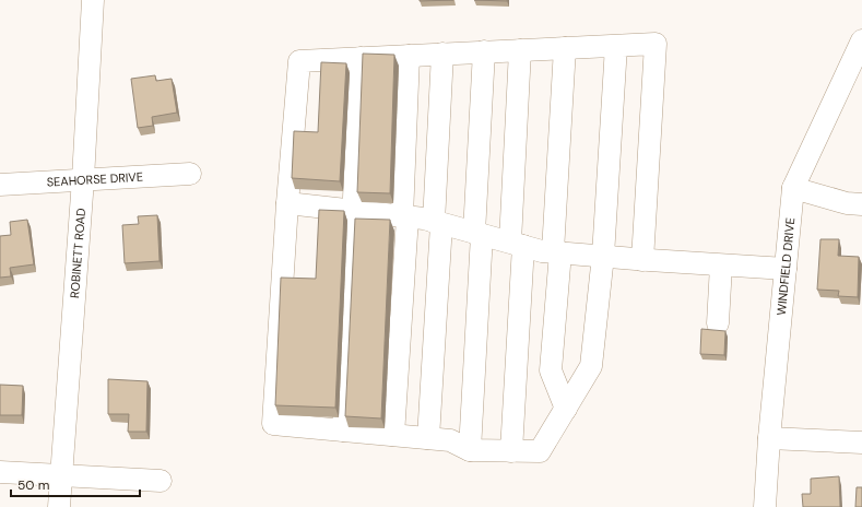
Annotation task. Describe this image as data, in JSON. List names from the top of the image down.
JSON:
{
  "streets": {
    "street": ["SEAHORSE DRIVE", "ROBINETT ROAD", "WINDFIELD DRIVE"]
  },
  "crossings": [
    ["SEAHORSE DRIVE", "ROBINETT ROAD"]
  ],
  "scale_bar": "50 m"
}
